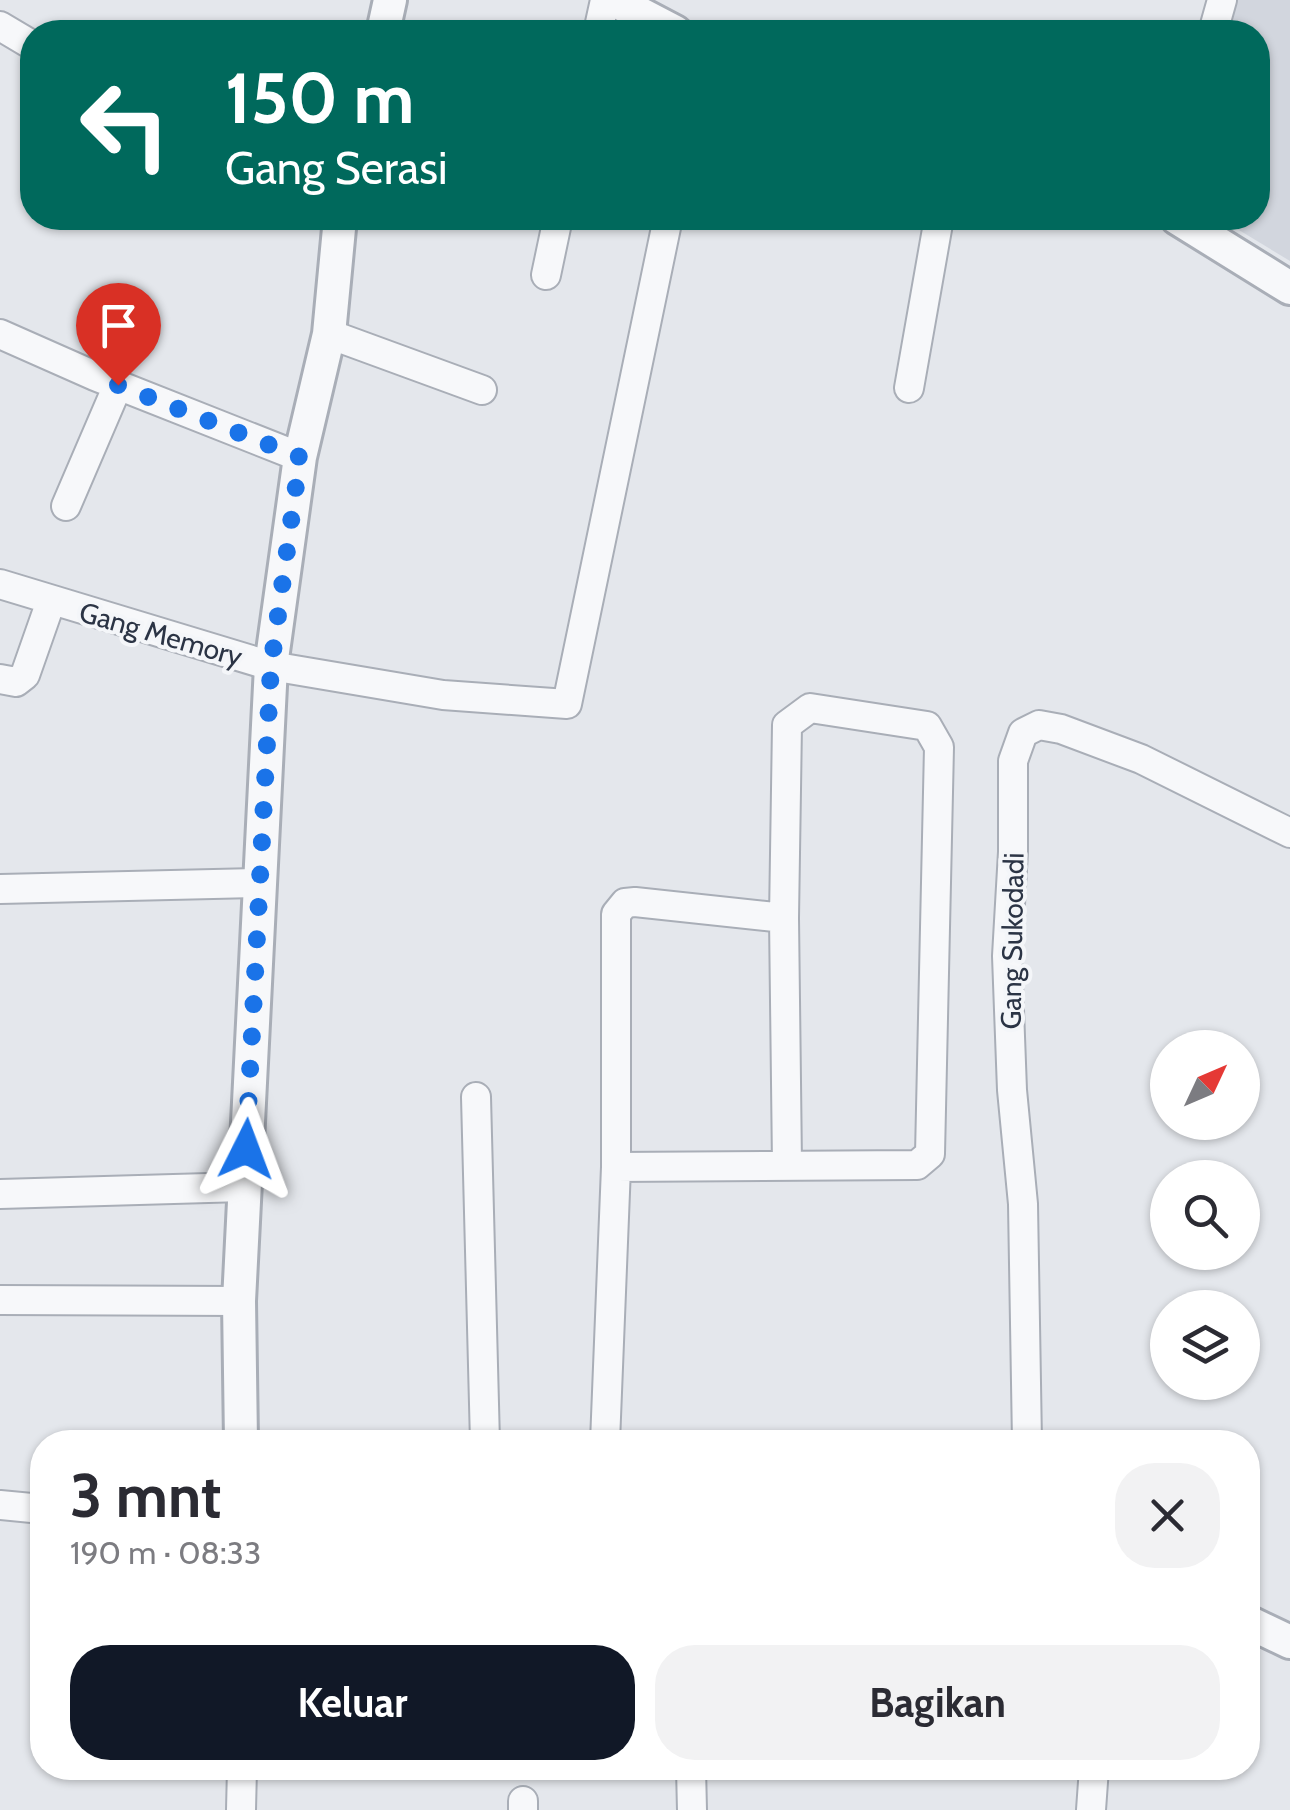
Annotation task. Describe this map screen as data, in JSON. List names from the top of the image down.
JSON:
{
  "streets": {
    "street": ["Gang Memory", "Gang Sukodadi"]
  },
  "north": "top right",
  "page": {
    "turn": ["150 m", "Gang Serasi"],
    "heading": ["3 mnt", "190 m · 08:33"],
    "buttons": ["Keluar", "Bagikan"]
  }
}
